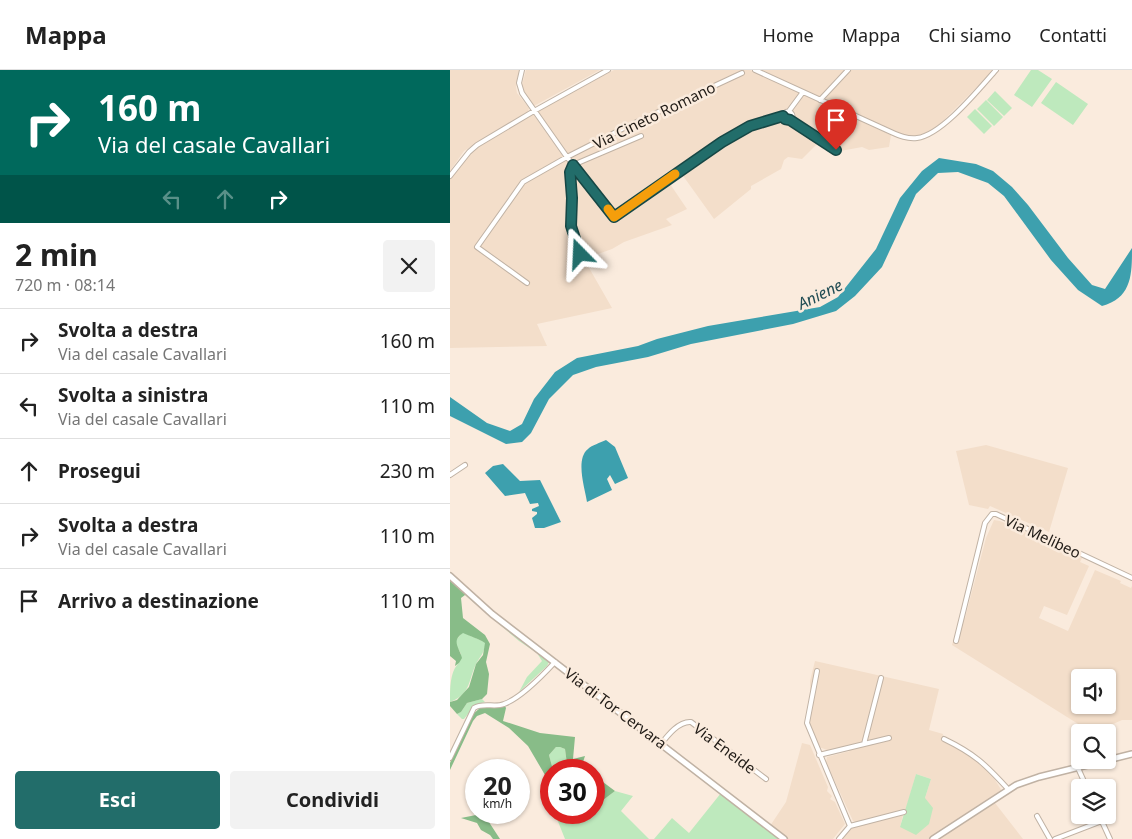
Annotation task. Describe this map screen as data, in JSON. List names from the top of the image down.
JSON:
{
  "streets": {
    "street": [
      "Via Cineto Romano",
      "Via Melibeo",
      "Via di Tor Cervara",
      "Via Eneide"
    ]
  },
  "crossings": [
    ["Via di Tor Cervara", "Via Eneide"]
  ],
  "water": ["Aniene"],
  "page": {
    "header": "Mappa",
    "nav": [
      "Home",
      "Mappa",
      "Chi siamo",
      "Contatti"
    ],
    "turn": ["160 m", "Via del casale Cavallari"],
    "heading": ["2 min", "720 m · 08:14"],
    "list": [
      {
        "name": "Svolta a destra",
        "note": "Via del casale Cavallari",
        "value": "160 m"
      },
      {
        "name": "Svolta a sinistra",
        "note": "Via del casale Cavallari",
        "value": "110 m"
      },
      {
        "name": "Prosegui",
        "value": "230 m"
      },
      {
        "name": "Svolta a destra",
        "note": "Via del casale Cavallari",
        "value": "110 m"
      },
      {
        "name": "Arrivo a destinazione",
        "value": "110 m"
      }
    ],
    "speed": "20 km/h",
    "limit": "30",
    "buttons": ["Esci", "Condividi"]
  }
}
